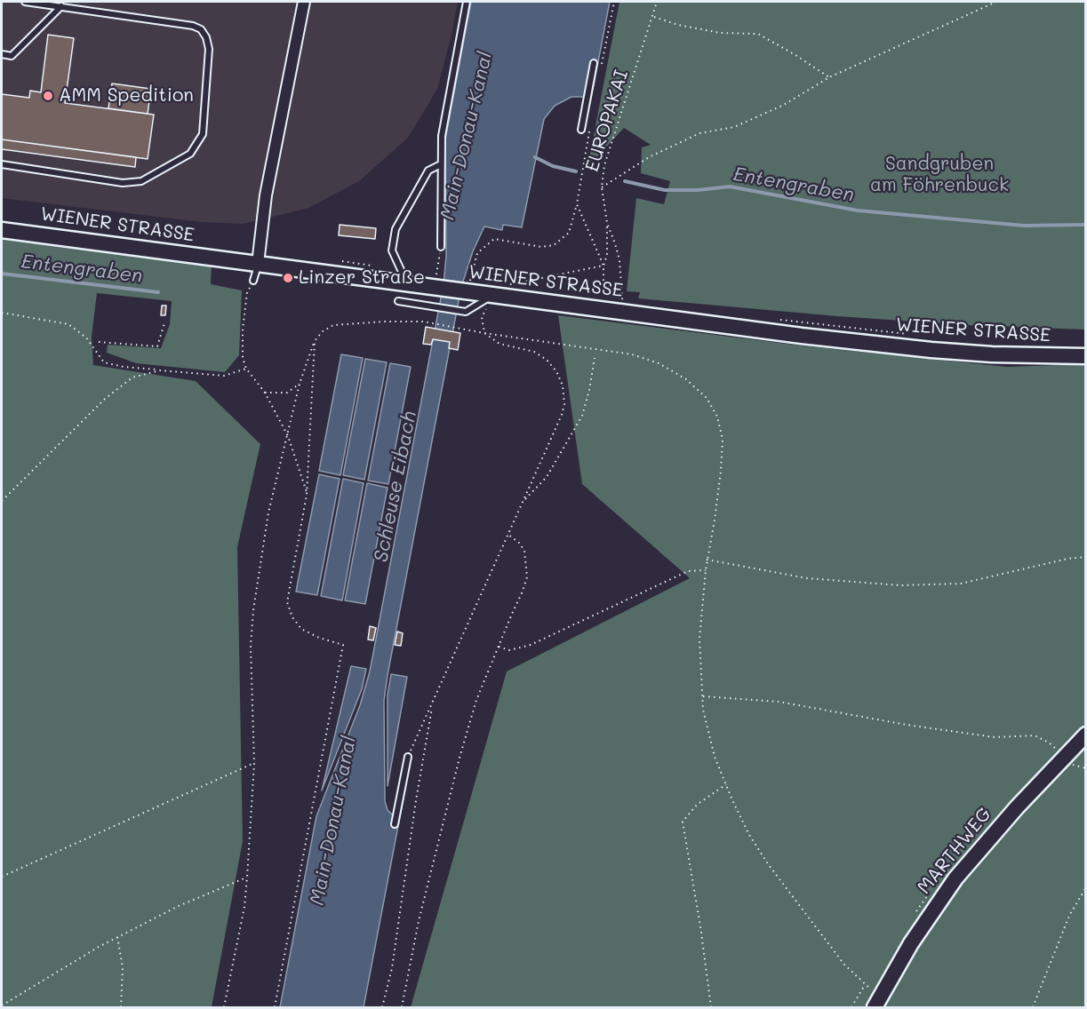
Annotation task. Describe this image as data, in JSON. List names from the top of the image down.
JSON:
{
  "streets": {
    "main road": ["WIENER STRASSE", "MARTHWEG"],
    "path": ["EUROPAKAI"]
  },
  "crossings": [
    ["EUROPAKAI", "WIENER STRASSE"]
  ],
  "water": ["Main-Donau-Kanal", "Entengraben", "Schleuse Eibach"],
  "parks": ["Sandgruben am Föhrenbuck"],
  "places": ["AMM Spedition", "Linzer Straße"]
}
